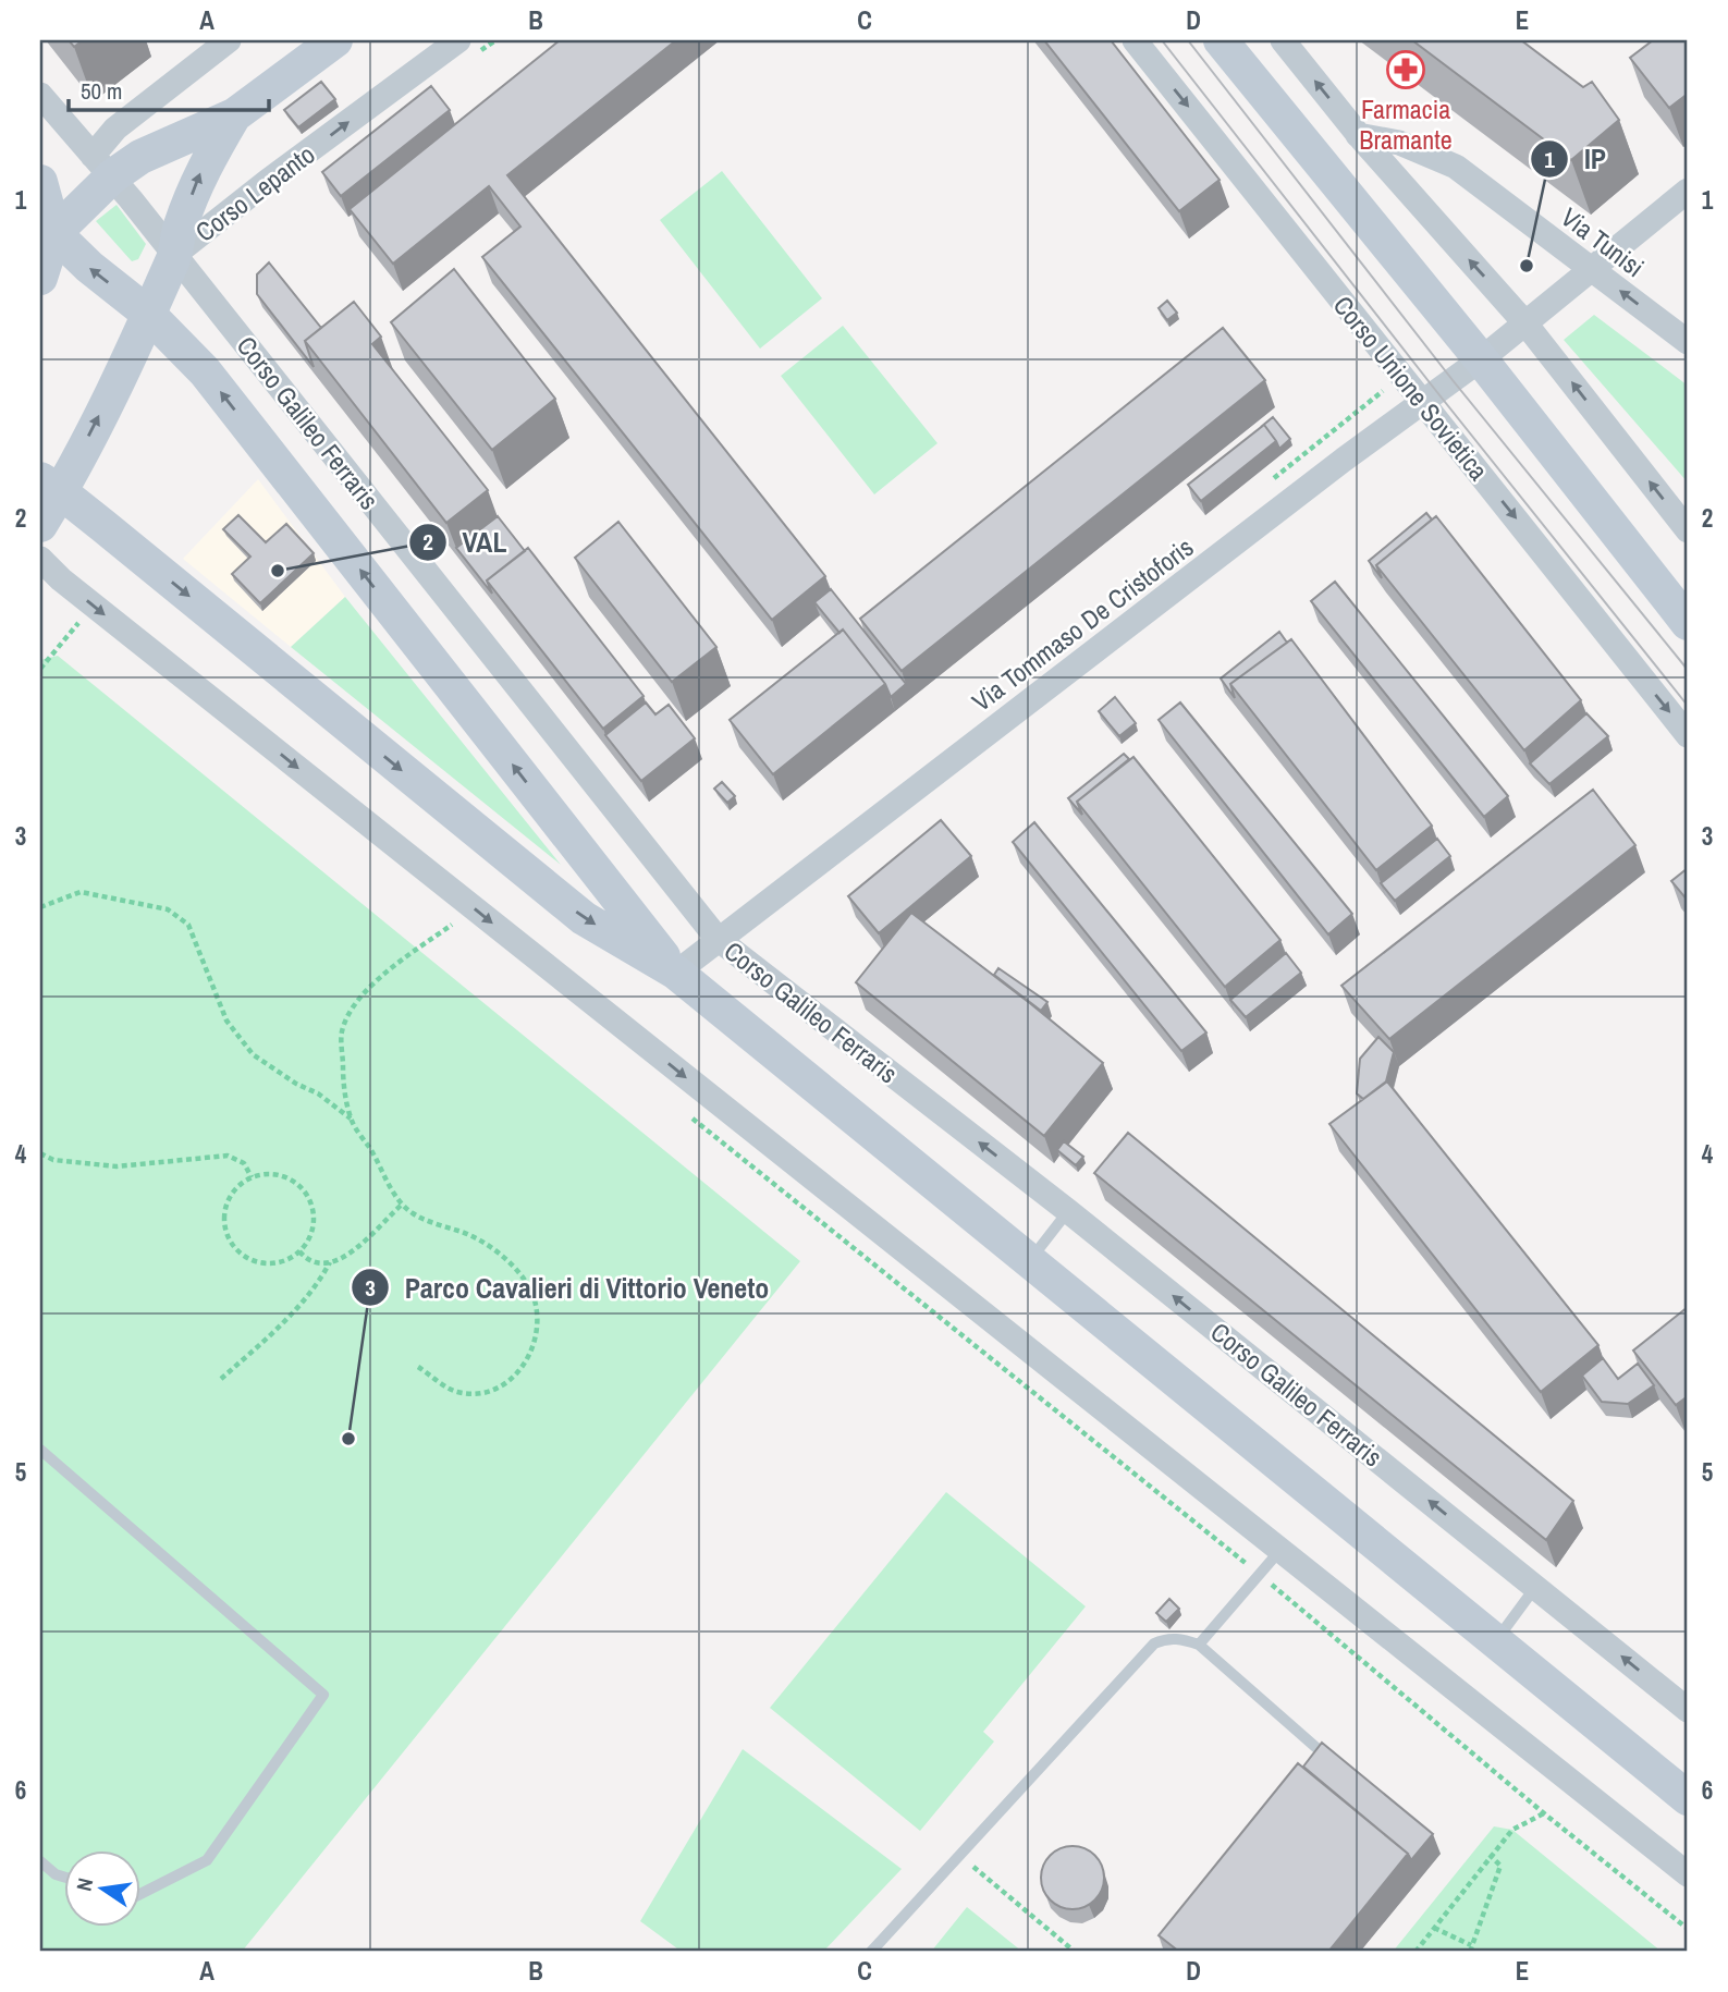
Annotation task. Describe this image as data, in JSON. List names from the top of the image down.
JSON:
{
  "streets": {
    "main road": ["Corso Lepanto", "Corso Galileo Ferraris"],
    "street": ["Via Tunisi", "Corso Unione Sovietica", "Via Tommaso De Cristoforis"]
  },
  "crossings": [
    ["Corso Lepanto", "Corso Galileo Ferraris"],
    ["Via Tunisi", "Via Tommaso De Cristoforis"],
    ["Corso Unione Sovietica", "Via Tommaso De Cristoforis"],
    ["Corso Galileo Ferraris", "Via Tommaso De Cristoforis"]
  ],
  "places": {
    "pharmacy": ["Farmacia Bramante"],
    "other": ["IP", "VAL", "Parco Cavalieri di Vittorio Veneto"]
  },
  "scale_bar": "50 m",
  "north": "left",
  "grid": {
    "columns": [
      "A",
      "B",
      "C",
      "D",
      "E"
    ],
    "rows": [
      "1",
      "2",
      "3",
      "4",
      "5",
      "6"
    ]
  }
}
